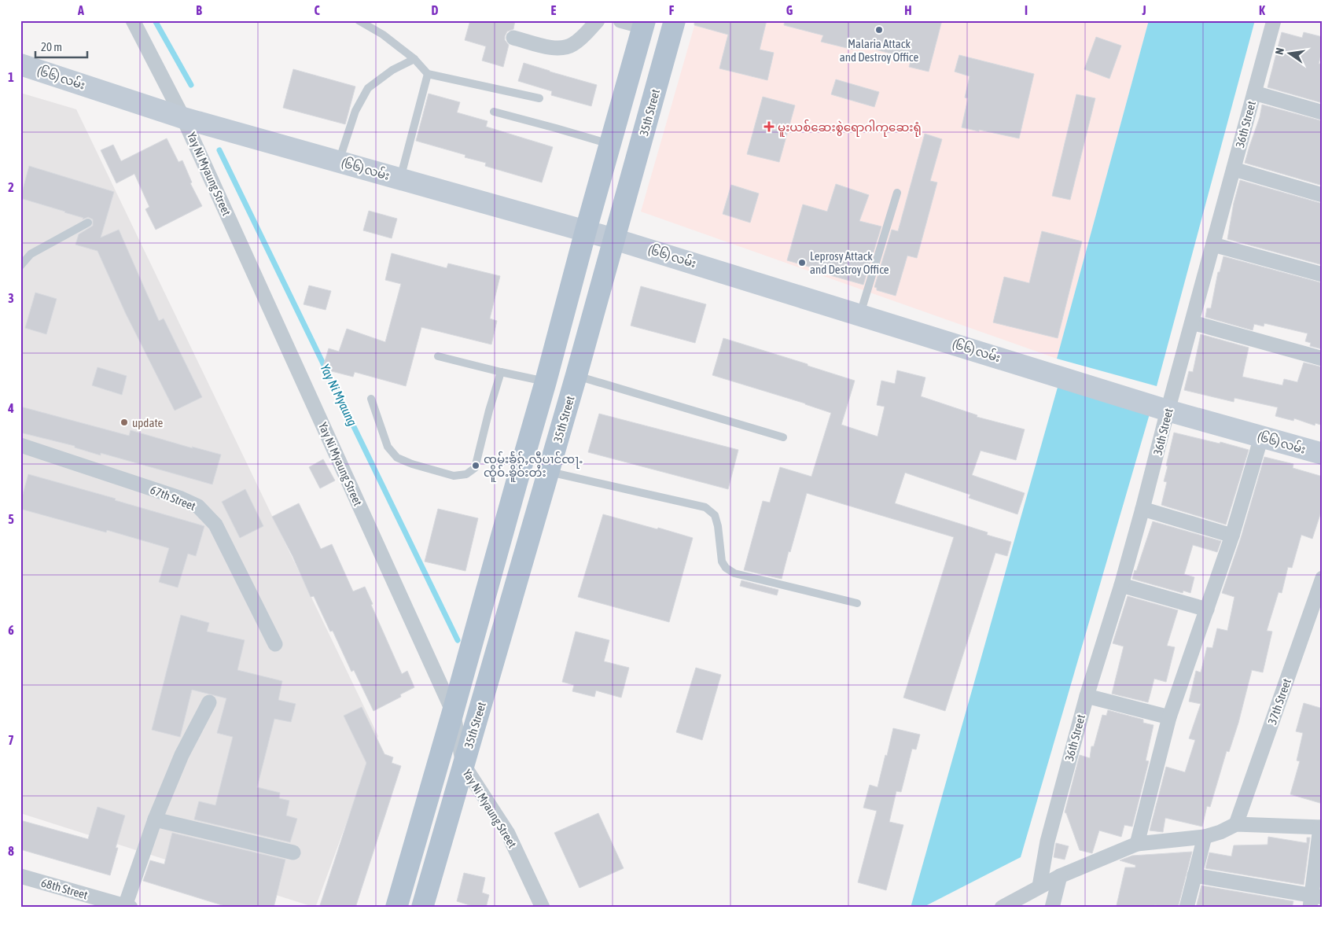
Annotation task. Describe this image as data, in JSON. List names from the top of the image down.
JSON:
{
  "streets": {
    "main road": ["35th Street"],
    "street": [
      "(၆၆) လမ်း",
      "36th Street",
      "Yay Ni Myaung Street",
      "67th Street",
      "37th Street",
      "68th Street"
    ]
  },
  "crossings": [
    ["(၆၆) လမ်း", "35th Street"],
    ["(၆၆) လမ်း", "36th Street"],
    ["(၆၆) လမ်း", "Yay Ni Myaung Street"],
    ["35th Street", "Yay Ni Myaung Street"]
  ],
  "water": ["Yay Ni Myaung"],
  "places": {
    "other": [
      "Malaria Attack and Destroy Office",
      "Leprosy Attack and Destroy Office",
      "update",
      "ၸုမ်းၶႅၵ်ႇလီပၢင်ၸႃႉ ၸိူဝ်ႉၶိူဝ်းတႆး"
    ],
    "health": ["မူးယစ်ဆေးစွဲရောဂါကုဆေးရုံ"]
  },
  "scale_bar": "20 m",
  "north": "left",
  "grid": {
    "columns": [
      "A",
      "B",
      "C",
      "D",
      "E",
      "F",
      "G",
      "H",
      "I",
      "J",
      "K"
    ],
    "rows": [
      "1",
      "2",
      "3",
      "4",
      "5",
      "6",
      "7",
      "8"
    ]
  }
}
